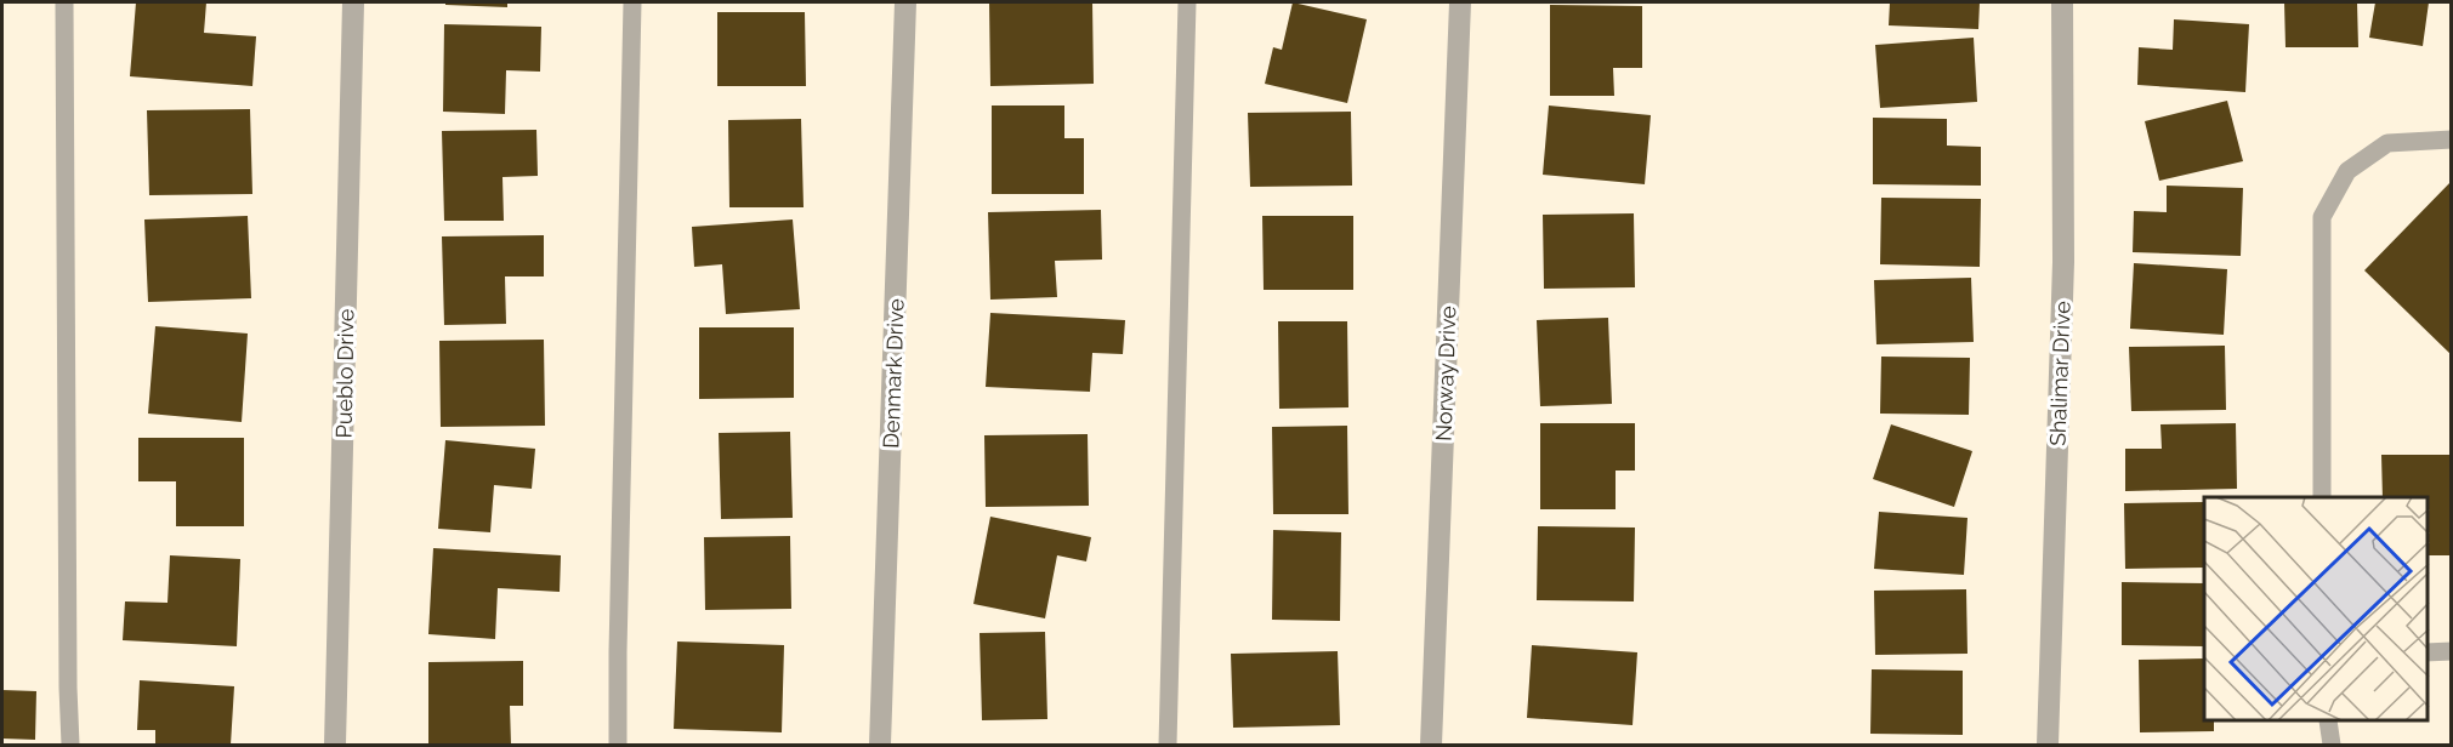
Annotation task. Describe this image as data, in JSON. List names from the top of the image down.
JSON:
{
  "streets": {
    "street": [
      "Pueblo Drive",
      "Denmark Drive",
      "Norway Drive",
      "Shalimar Drive"
    ]
  }
}
